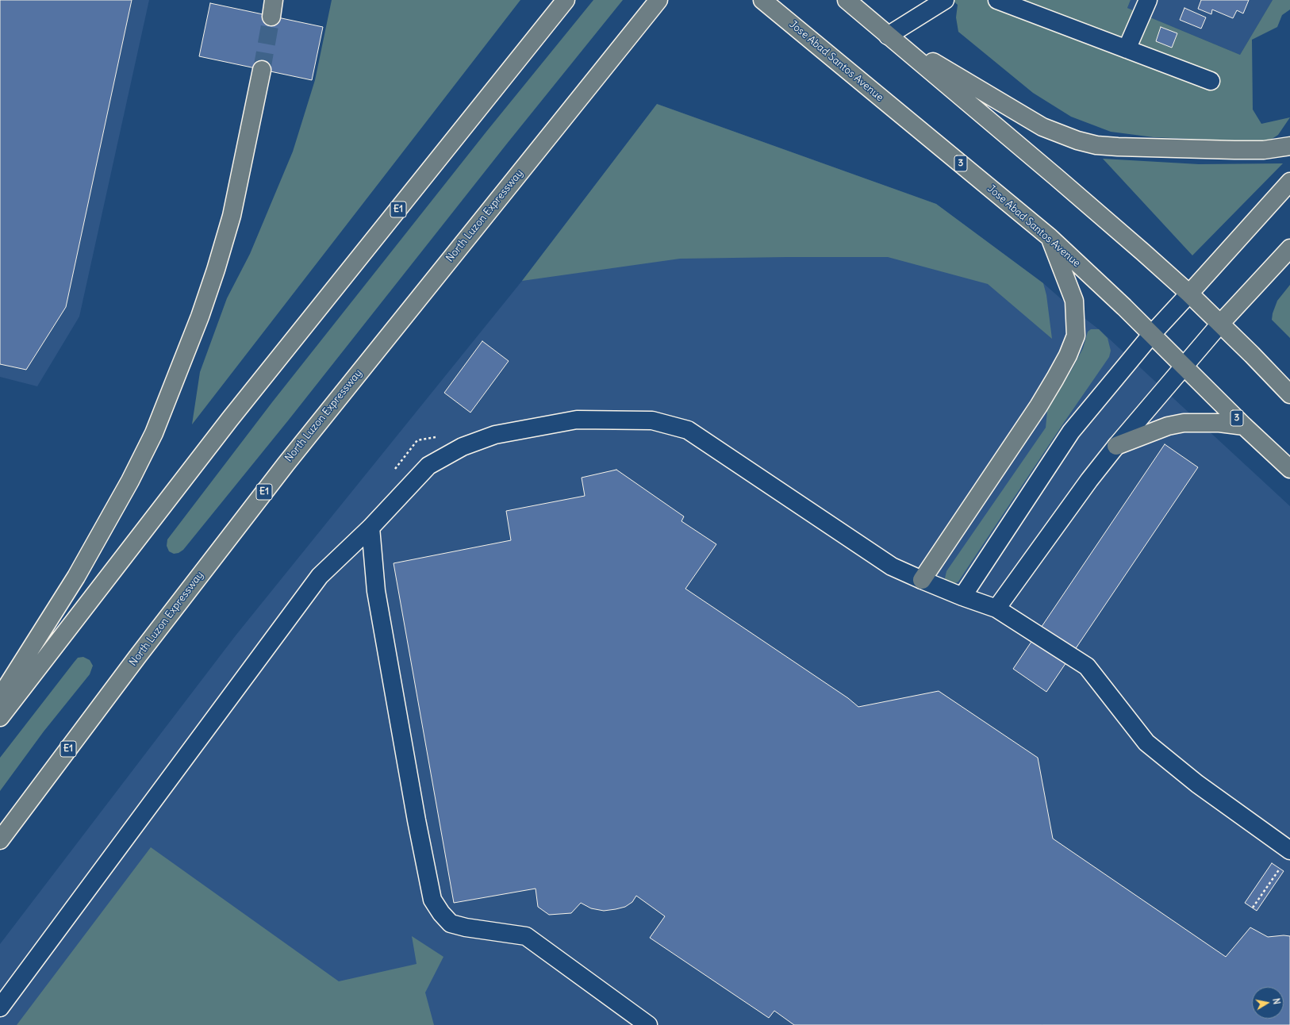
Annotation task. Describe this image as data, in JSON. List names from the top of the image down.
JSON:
{
  "streets": {
    "highway": [
      "Jose Abad Santos Avenue",
      "3",
      "E1",
      "North Luzon Expressway"
    ]
  },
  "north": "right"
}
